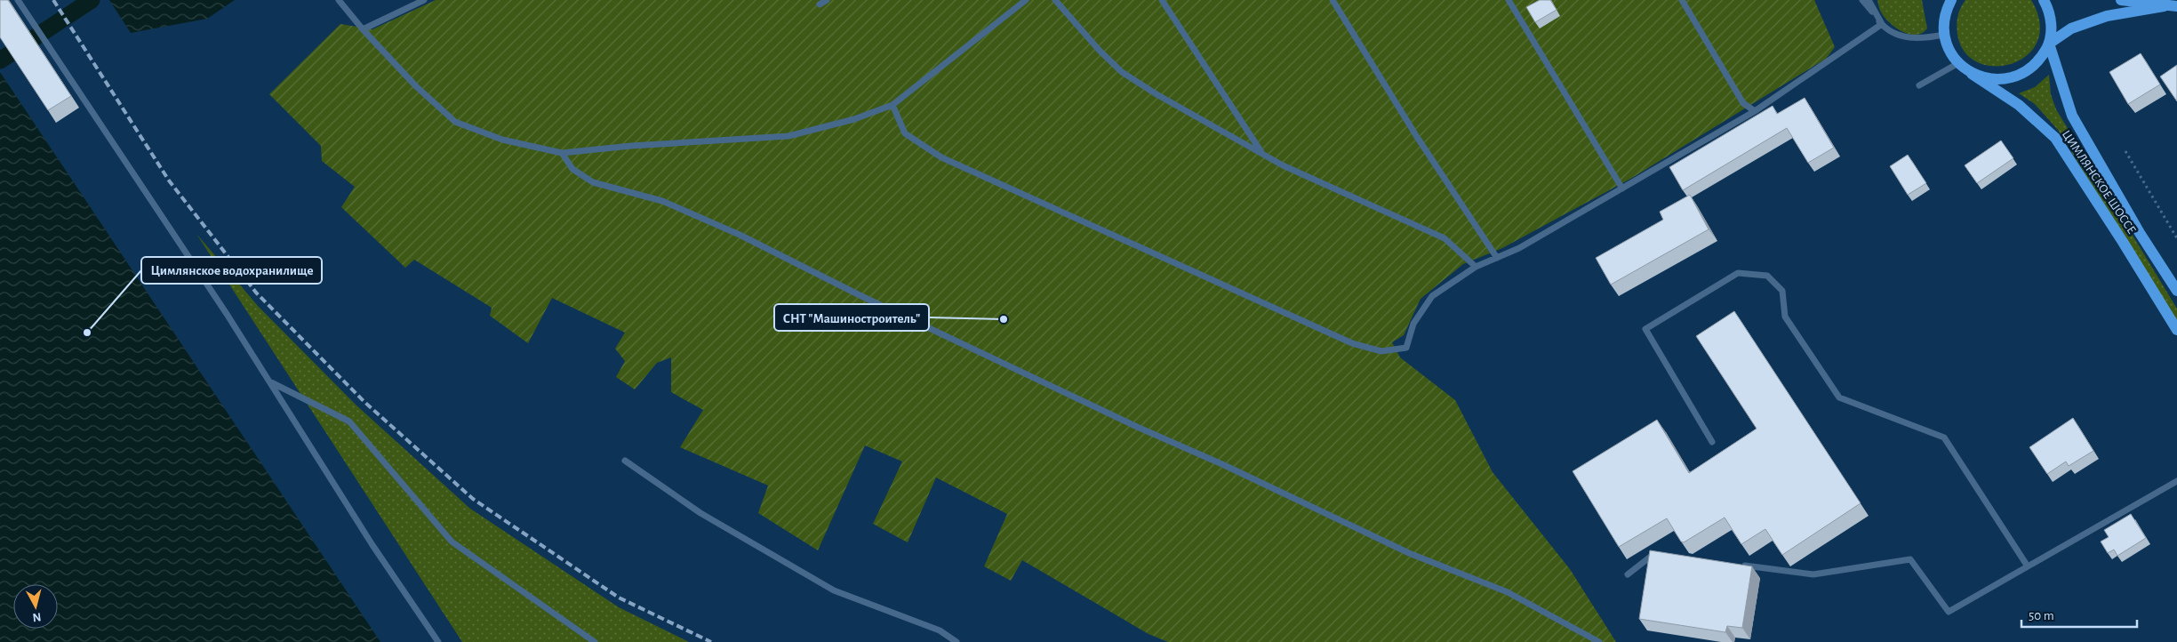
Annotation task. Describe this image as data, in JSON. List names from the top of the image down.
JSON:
{
  "streets": {
    "main road": ["ЦИМЛЯНСКОЕ ШОССЕ"]
  },
  "places": ["СНТ \"Машиностроитель\"", "Цимлянское водохранилище"],
  "scale_bar": "50 m",
  "north": "bottom"
}
